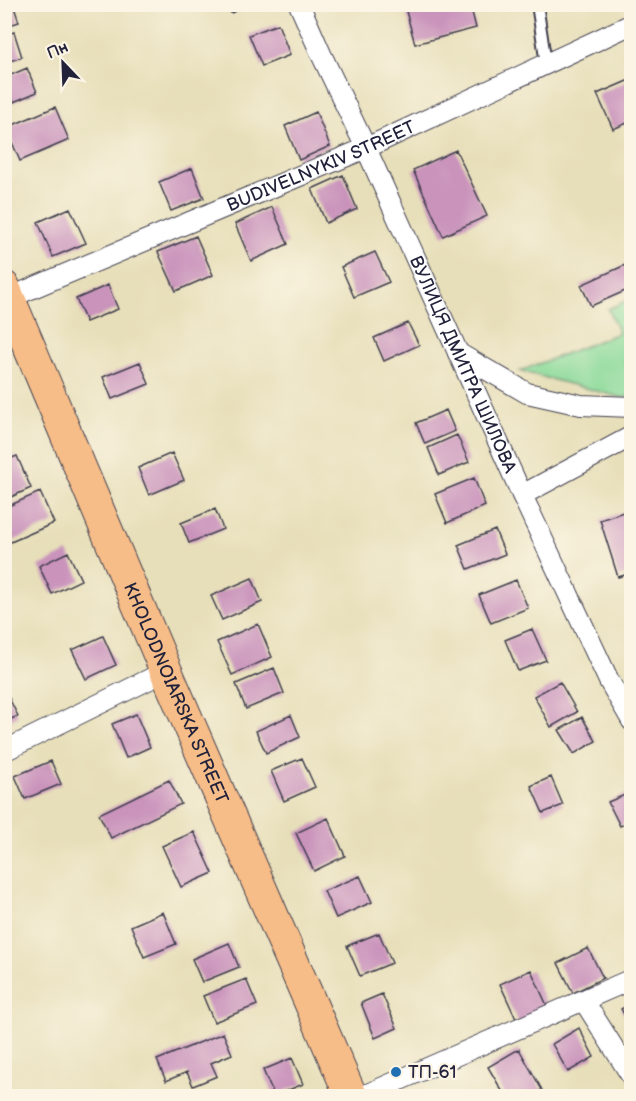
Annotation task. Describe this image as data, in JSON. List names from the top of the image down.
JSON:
{
  "streets": {
    "main road": ["KHOLODNOIARSKA STREET"],
    "street": ["BUDIVELNYKIV STREET", "ВУЛИЦЯ ДМИТРА ШИЛОВА"]
  },
  "crossings": [
    ["BUDIVELNYKIV STREET", "ВУЛИЦЯ ДМИТРА ШИЛОВА"],
    ["BUDIVELNYKIV STREET", "KHOLODNOIARSKA STREET"]
  ],
  "places": ["ТП-61"],
  "north": "top left"
}
